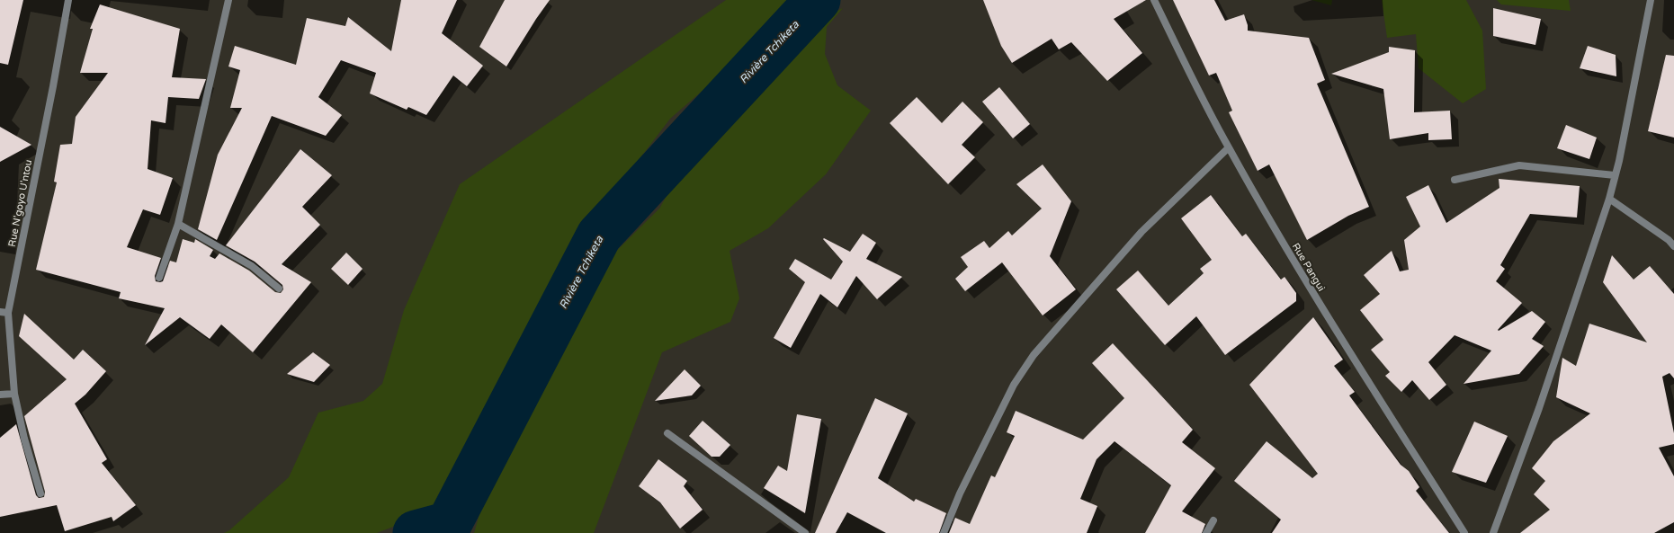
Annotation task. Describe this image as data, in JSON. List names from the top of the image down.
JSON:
{
  "streets": {
    "street": ["Rue N'goyo U'ntou", "Rue Pangui"]
  },
  "water": ["Rivière Tchiketa"]
}
